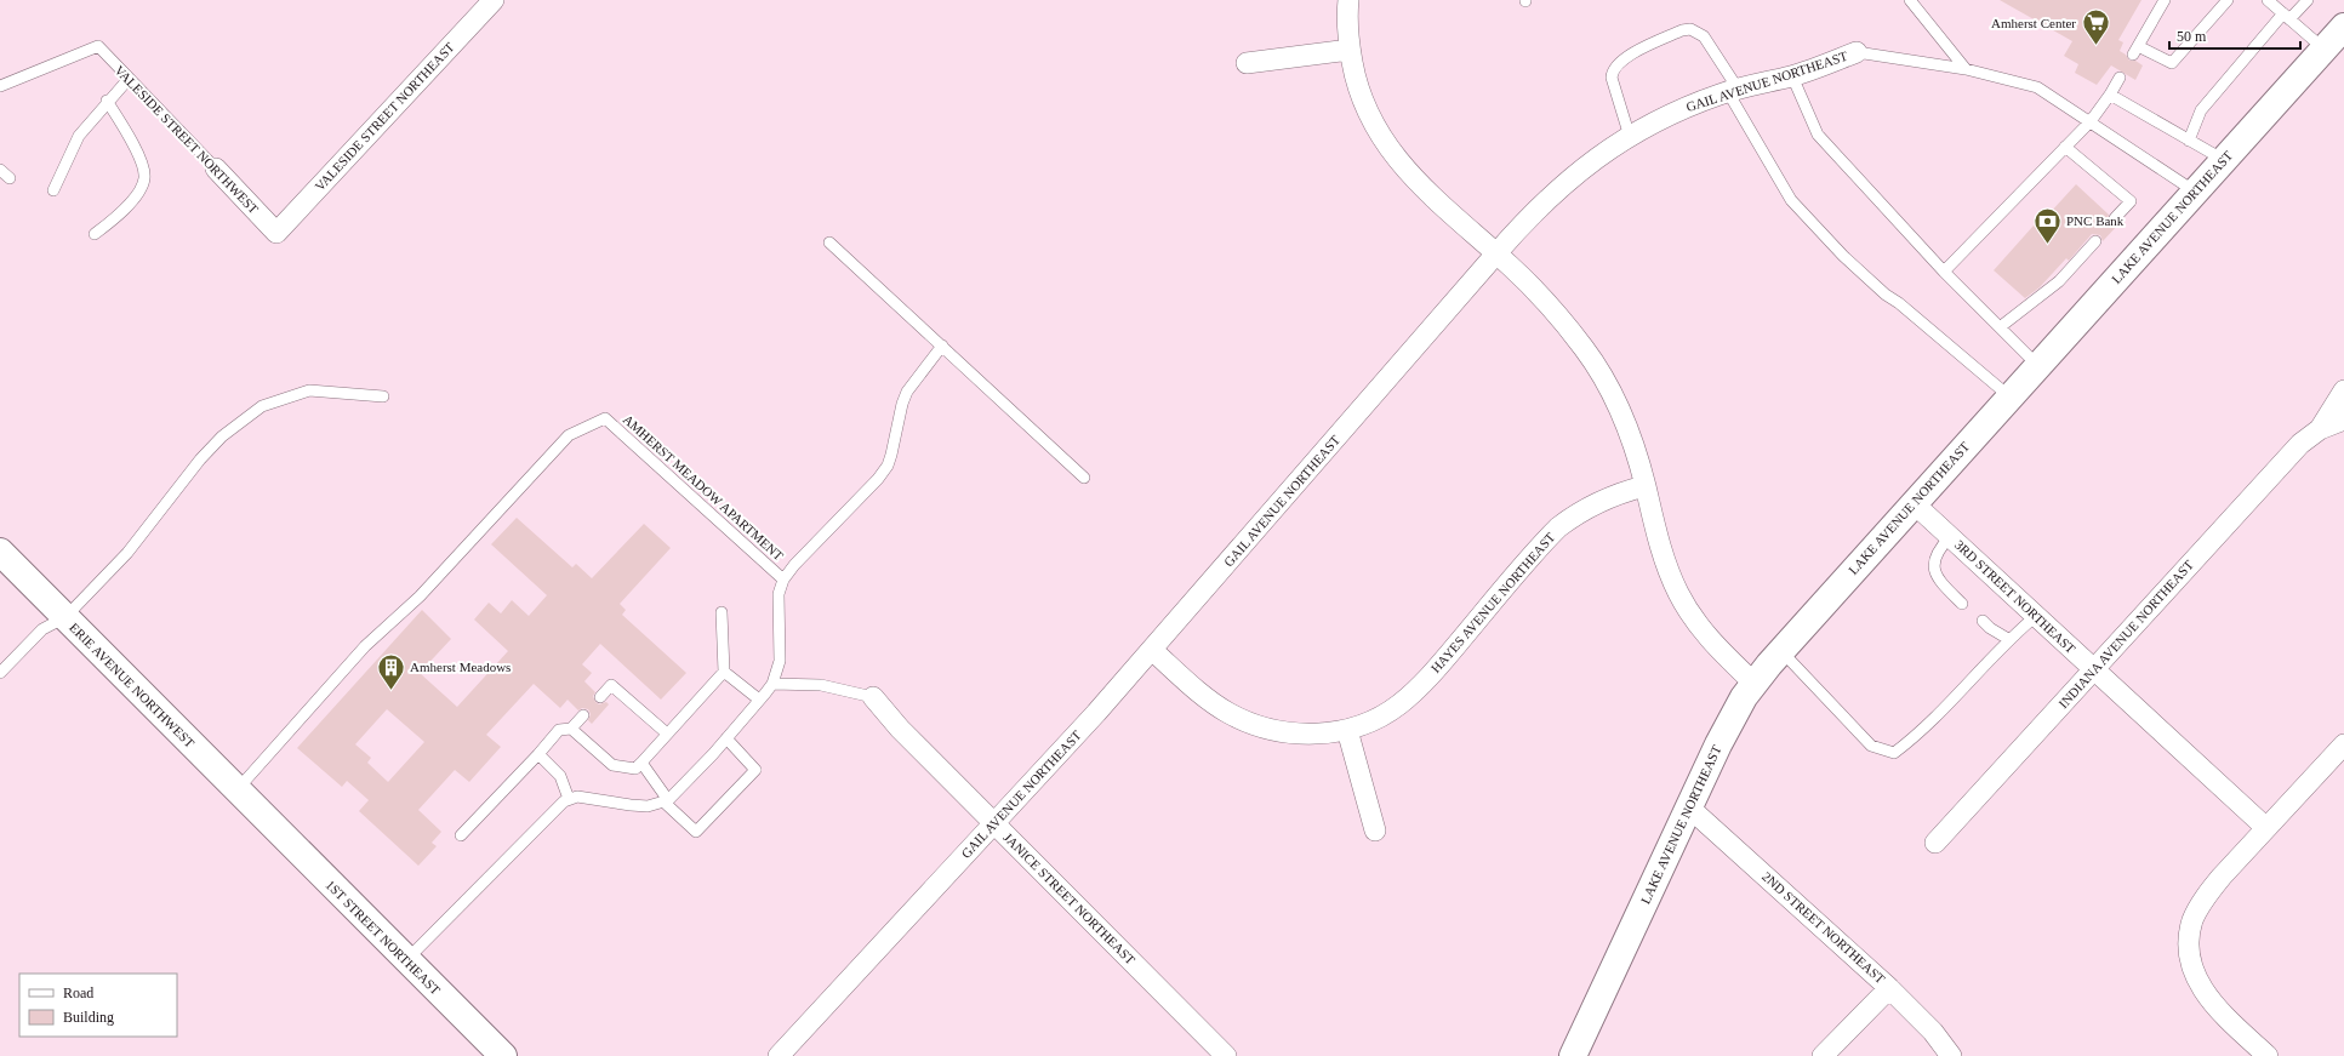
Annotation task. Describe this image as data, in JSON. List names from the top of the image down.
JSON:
{
  "streets": {
    "street": [
      "GAIL AVENUE NORTHEAST",
      "VALESIDE STREET NORTHEAST",
      "VALESIDE STREET NORTHWEST",
      "LAKE AVENUE NORTHEAST",
      "3RD STREET NORTHEAST",
      "HAYES AVENUE NORTHEAST",
      "INDIANA AVENUE NORTHEAST",
      "ERIE AVENUE NORTHWEST",
      "JANICE STREET NORTHEAST",
      "2ND STREET NORTHEAST",
      "1ST STREET NORTHEAST"
    ],
    "lane": ["AMHERST MEADOW APARTMENT"]
  },
  "crossings": [
    ["GAIL AVENUE NORTHEAST", "HAYES AVENUE NORTHEAST"],
    ["GAIL AVENUE NORTHEAST", "JANICE STREET NORTHEAST"],
    ["VALESIDE STREET NORTHEAST", "VALESIDE STREET NORTHWEST"],
    ["LAKE AVENUE NORTHEAST", "3RD STREET NORTHEAST"],
    ["LAKE AVENUE NORTHEAST", "2ND STREET NORTHEAST"],
    ["AMHERST MEADOW APARTMENT", "ERIE AVENUE NORTHWEST"],
    ["3RD STREET NORTHEAST", "INDIANA AVENUE NORTHEAST"],
    ["ERIE AVENUE NORTHWEST", "1ST STREET NORTHEAST"]
  ],
  "places": {
    "supermarket": ["Amherst Center"],
    "bank": ["PNC Bank"],
    "building": ["Amherst Meadows"]
  },
  "legend": ["Road", "Building"],
  "scale_bar": "50 m"
}
